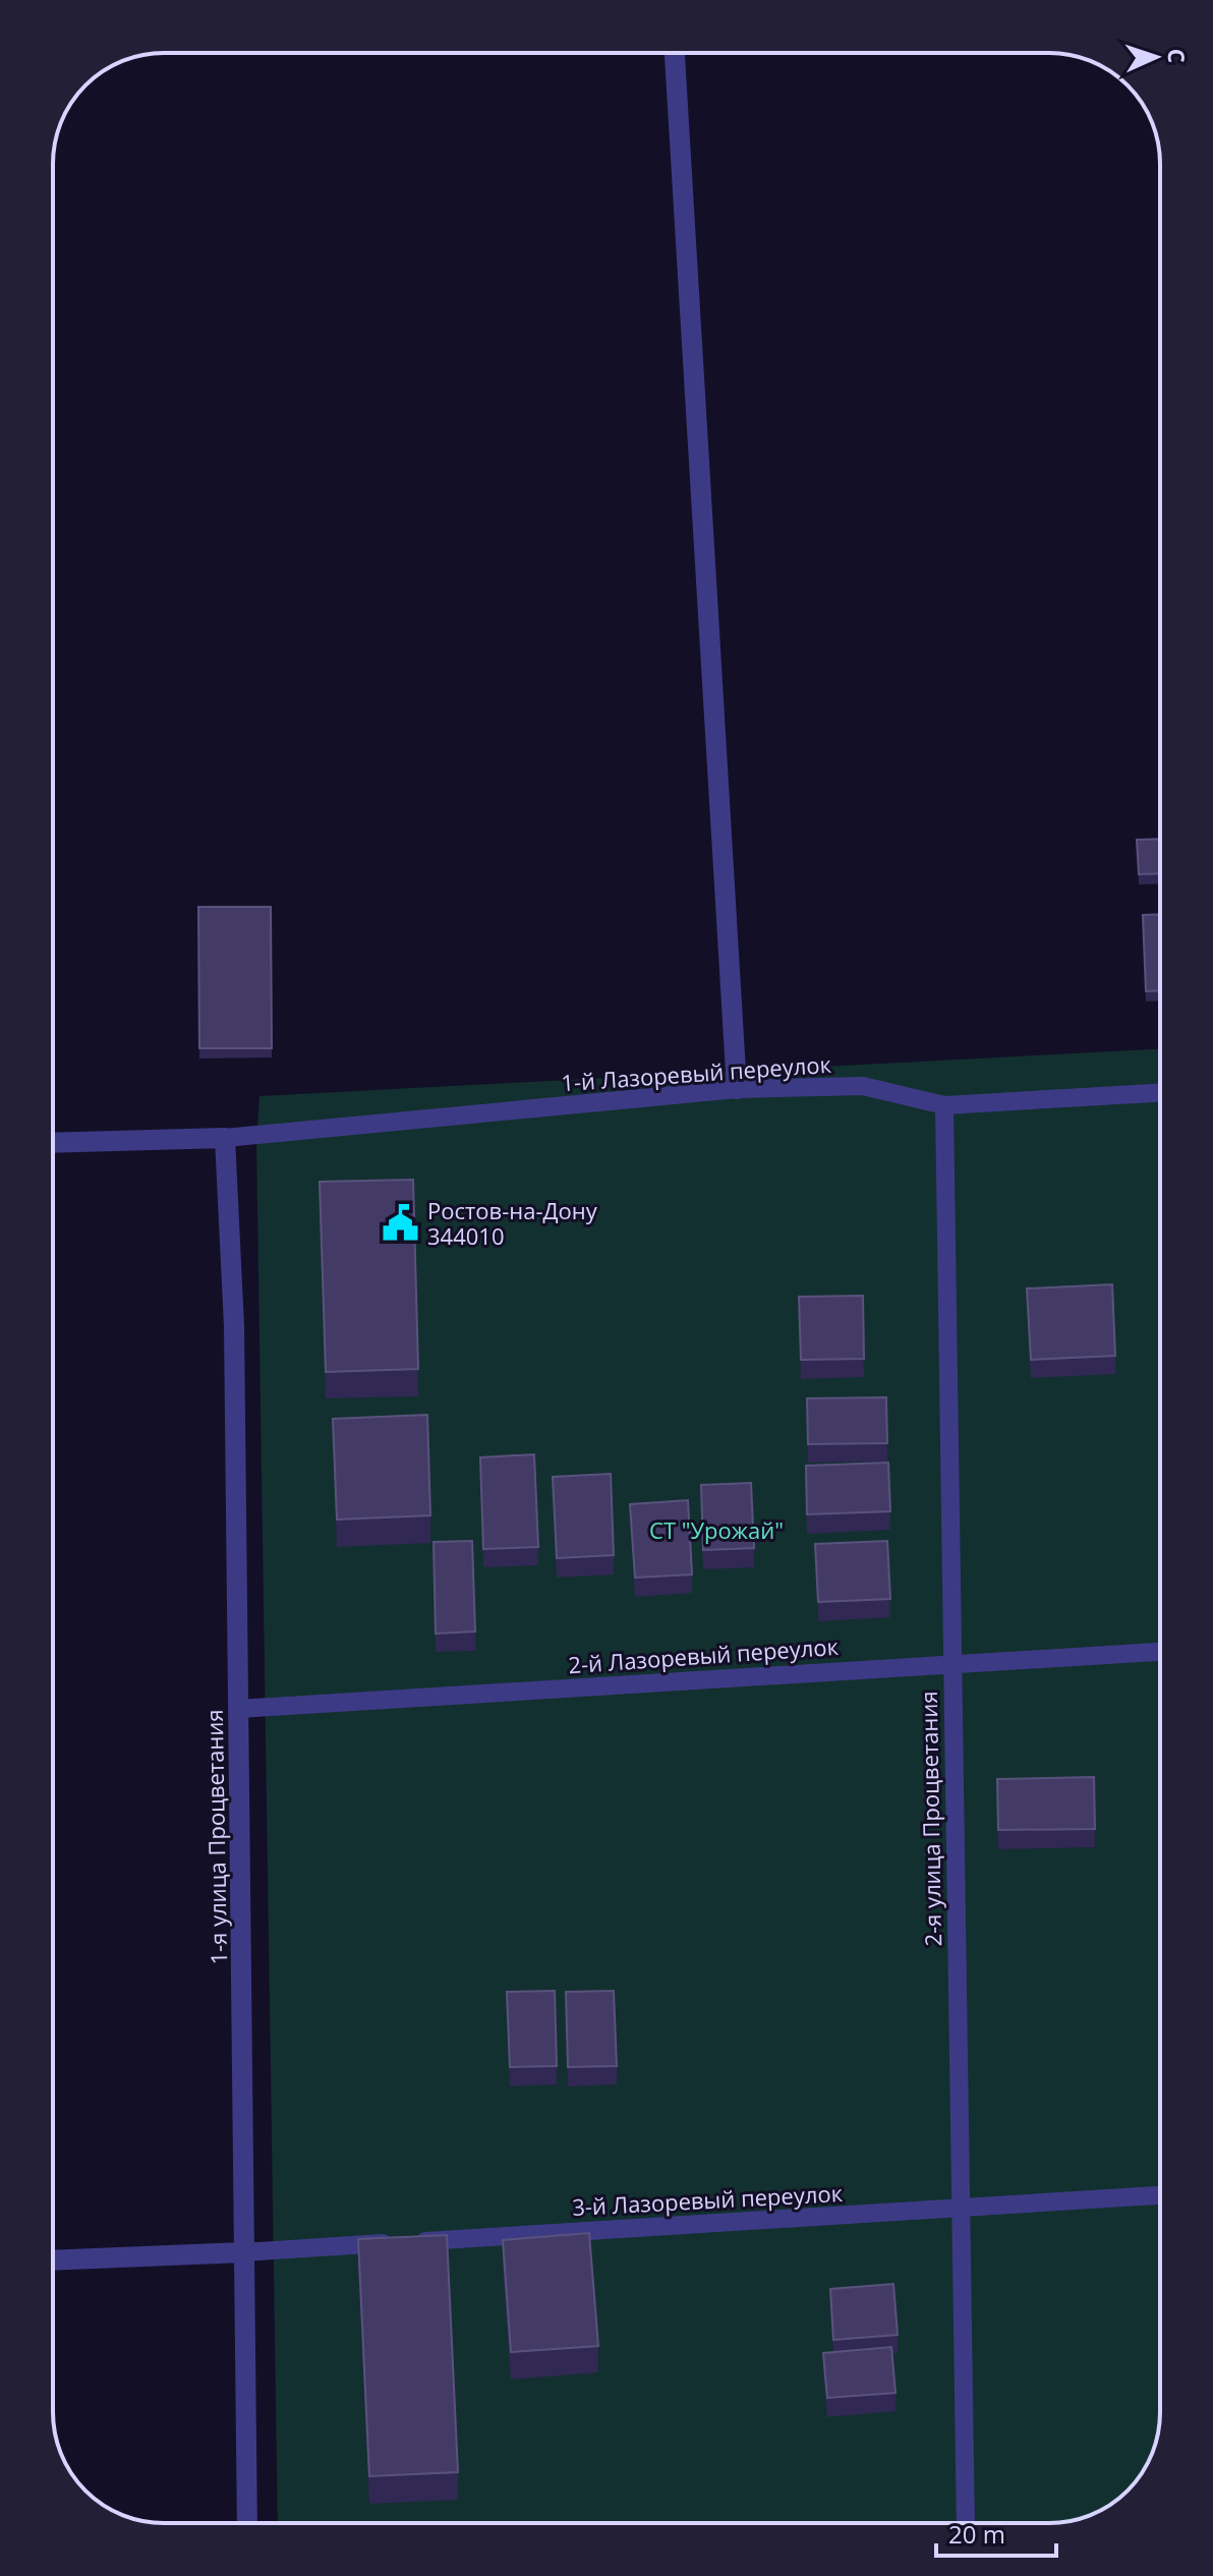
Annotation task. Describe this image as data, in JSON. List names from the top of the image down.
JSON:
{
  "streets": {
    "street": ["1-я улица Процветания"],
    "lane": [
      "1-й Лазоревый переулок",
      "2-й Лазоревый переулок",
      "2-я улица Процветания",
      "3-й Лазоревый переулок"
    ]
  },
  "crossings": [
    ["1-й Лазоревый переулок", "2-я улица Процветания"],
    ["1-й Лазоревый переулок", "1-я улица Процветания"],
    ["2-й Лазоревый переулок", "2-я улица Процветания"],
    ["2-й Лазоревый переулок", "1-я улица Процветания"],
    ["2-я улица Процветания", "3-й Лазоревый переулок"],
    ["1-я улица Процветания", "3-й Лазоревый переулок"]
  ],
  "parks": ["СТ \"Урожай\""],
  "places": {
    "public building": ["Ростов-на-Дону 344010"]
  },
  "scale_bar": "20 m",
  "north": "right"
}
